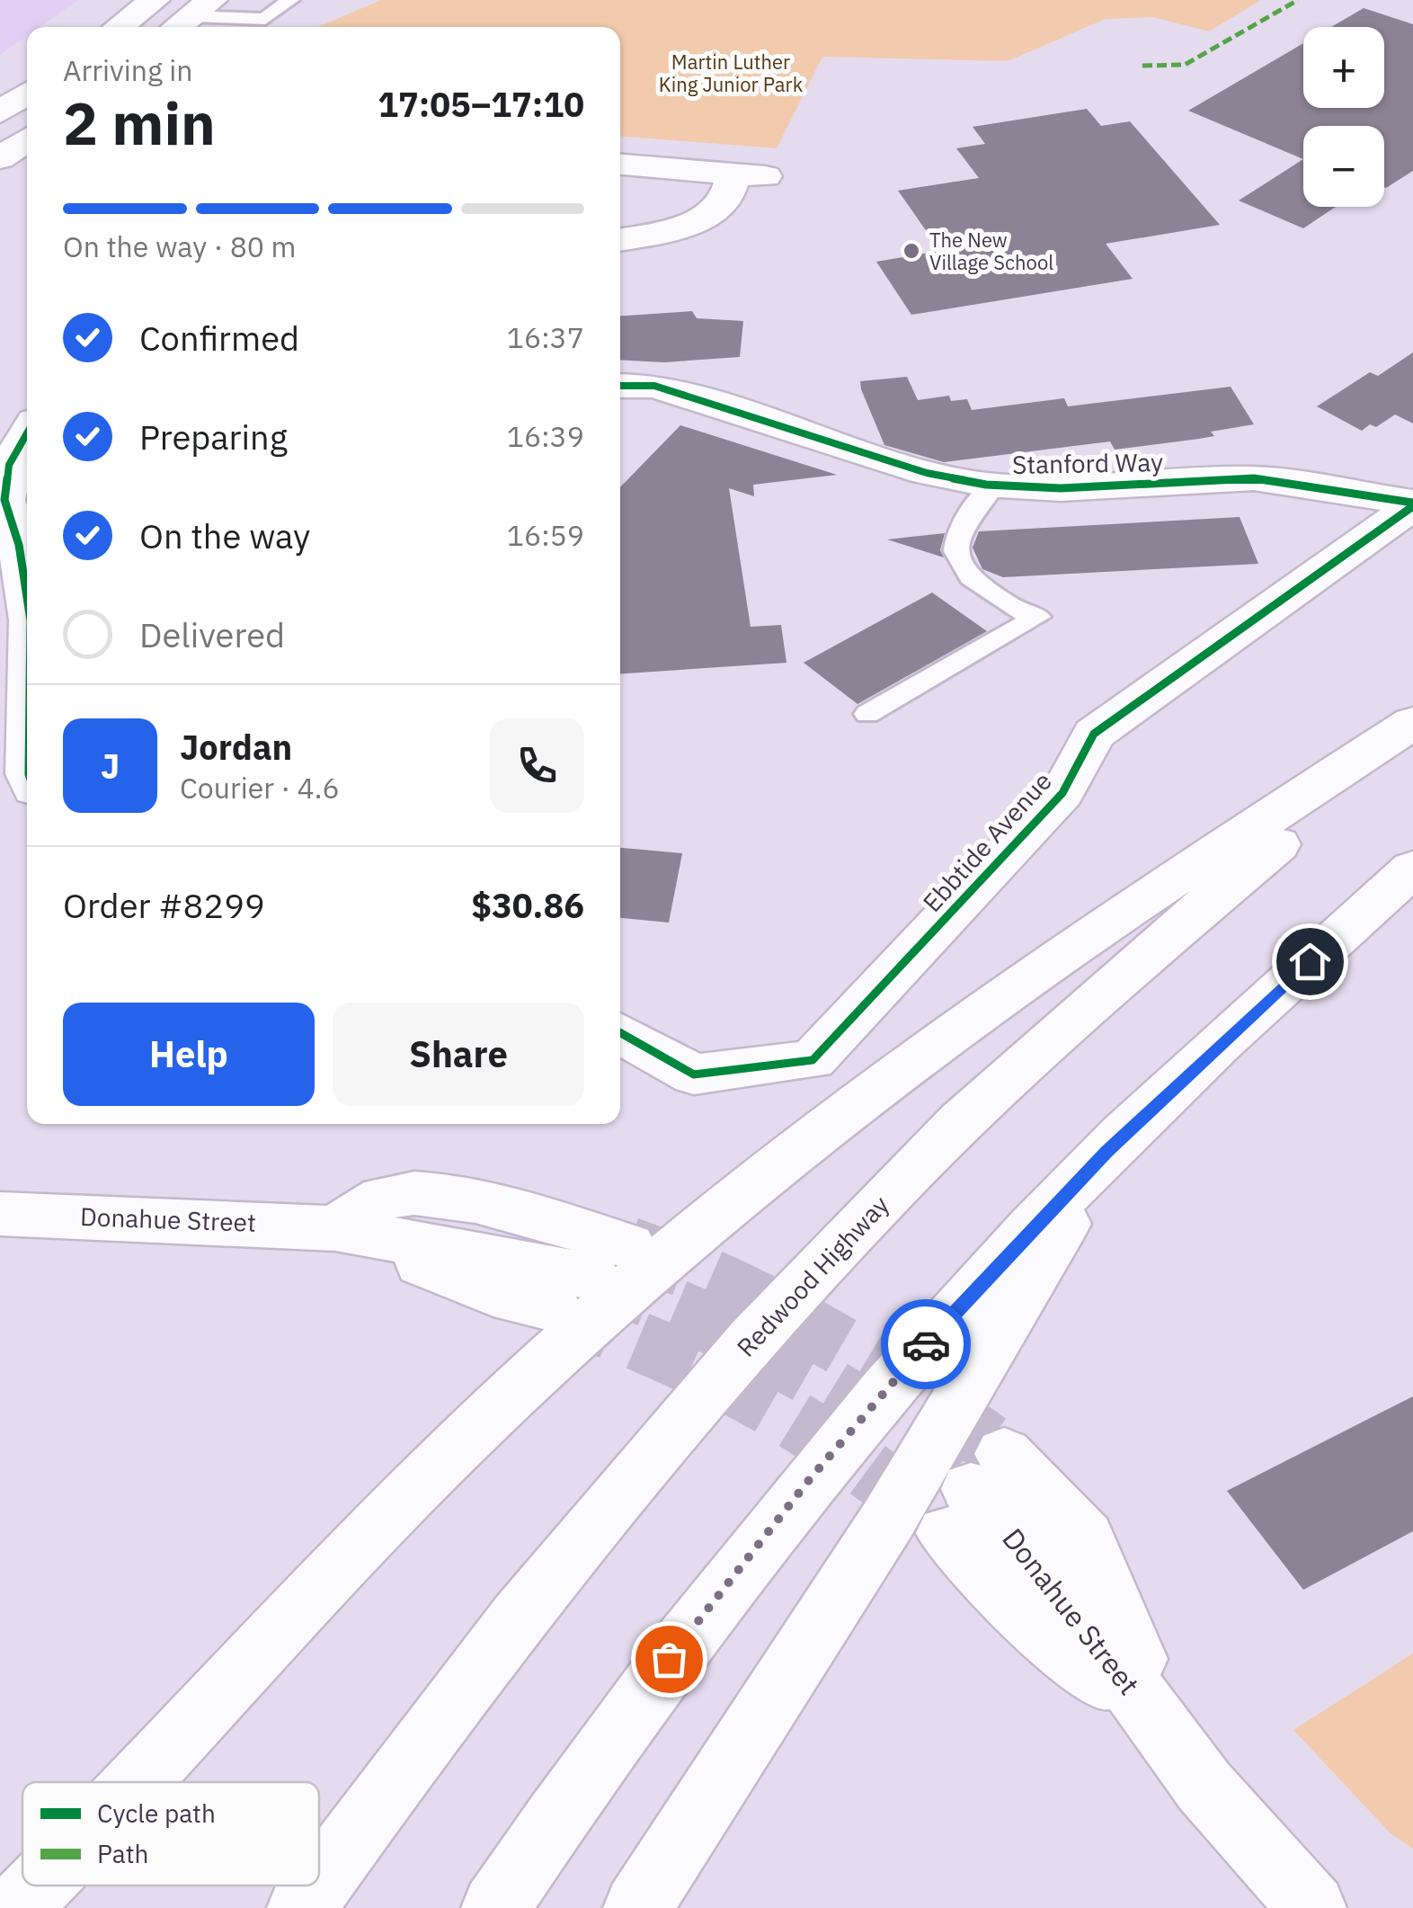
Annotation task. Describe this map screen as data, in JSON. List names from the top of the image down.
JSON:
{
  "streets": {
    "main road": [
      "Stanford Way",
      "Ebbtide Avenue",
      "Donahue Street",
      "Redwood Highway"
    ]
  },
  "crossings": [
    ["Stanford Way", "Ebbtide Avenue"]
  ],
  "parks": ["Martin Luther King Junior Park"],
  "places": ["The New Village School"],
  "legend": ["Cycle path", "Path"],
  "page": {
    "map_buttons": ["+", "−"],
    "heading": ["2 min", "Arriving in", "17:05–17:10"],
    "panel": [
      "Jordan",
      "Courier · 4.6",
      "Order #8299",
      "$30.86"
    ],
    "bar": "On the way · 80 m",
    "list": [
      ["Confirmed", "16:37"],
      ["Preparing", "16:39"],
      ["On the way", "16:59"],
      "Delivered"
    ],
    "round": "J",
    "buttons": ["Help", "Share"]
  }
}
